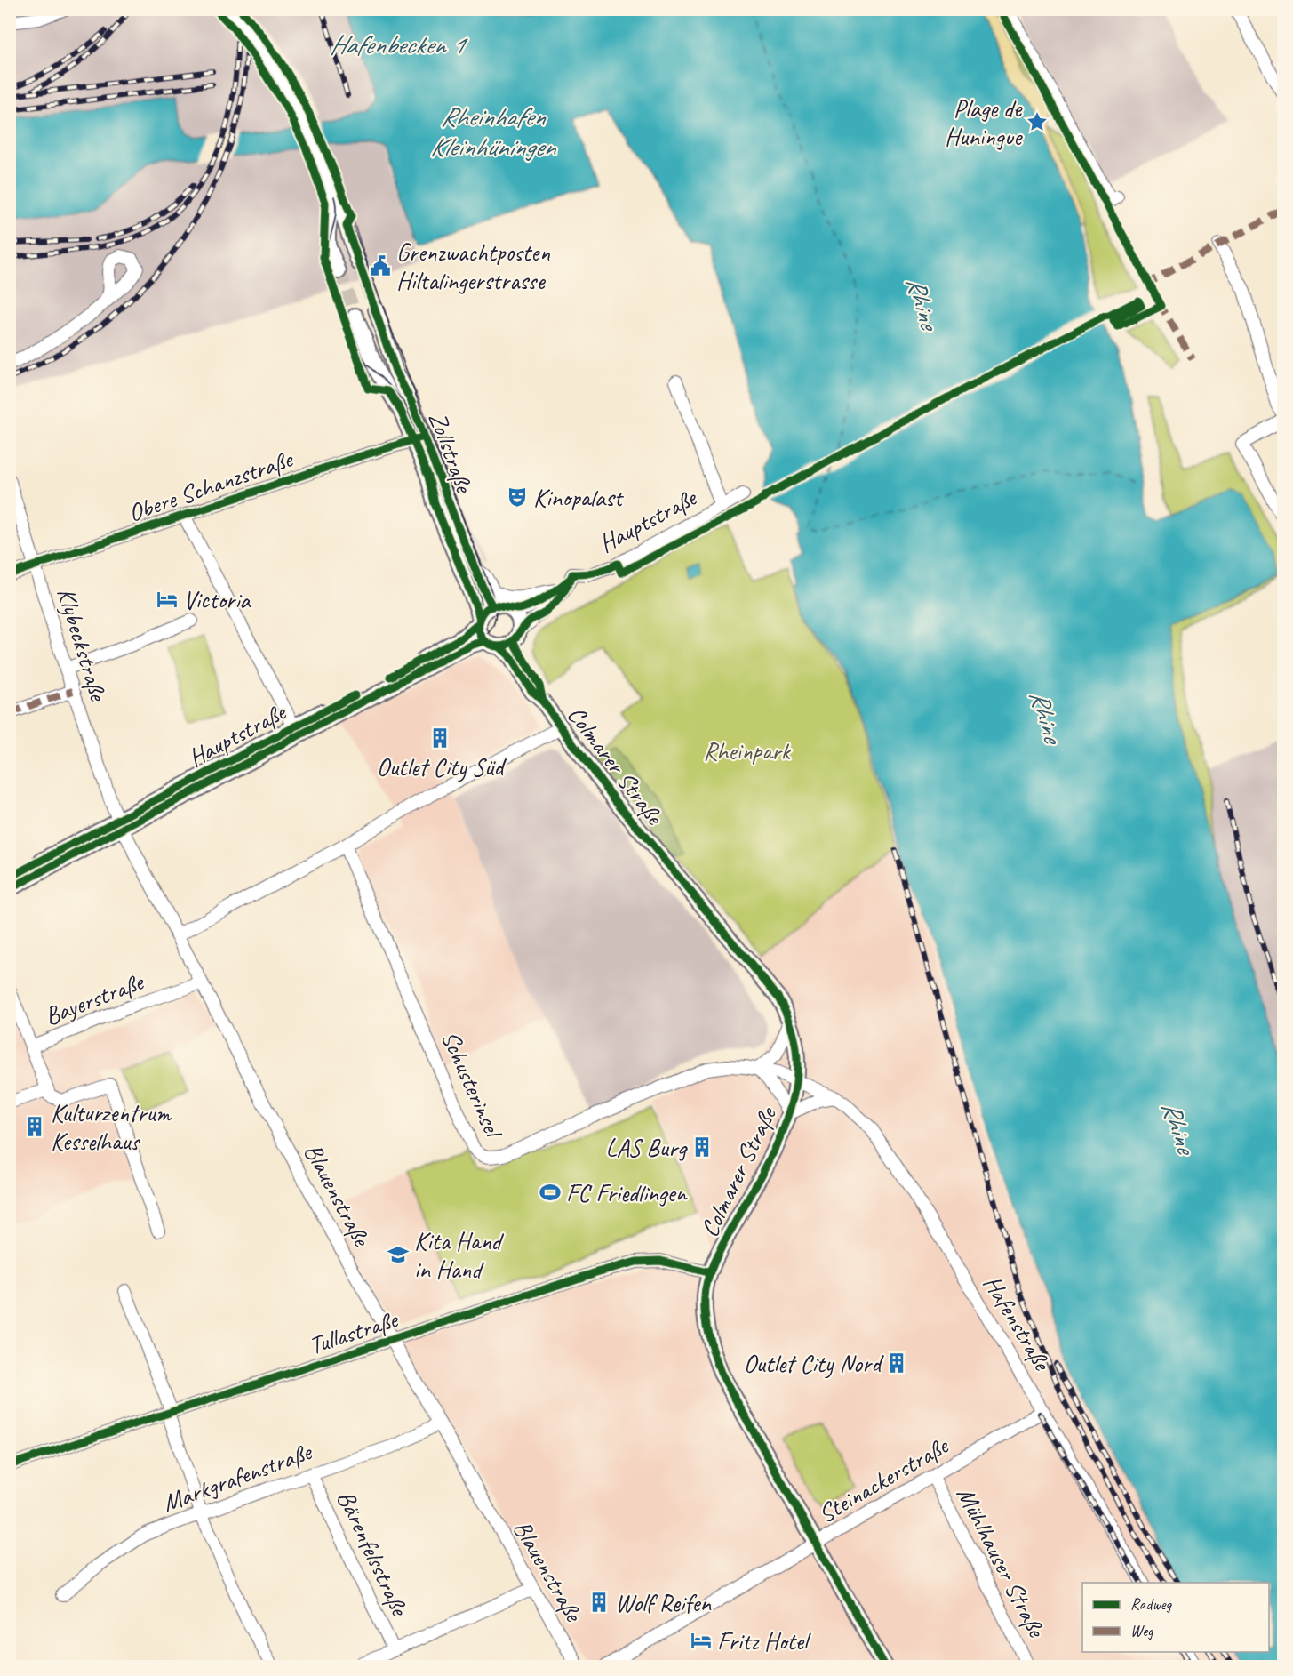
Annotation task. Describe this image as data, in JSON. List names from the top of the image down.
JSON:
{
  "streets": {
    "main road": ["Zollstraße", "Hauptstraße", "Colmarer Straße"],
    "street": [
      "Obere Schanzstraße",
      "Klybeckstraße",
      "Bayerstraße",
      "Schusterinsel",
      "Blauenstraße",
      "Hafenstraße",
      "Tullastraße",
      "Markgrafenstraße",
      "Steinackerstraße",
      "Bärenfelsstraße",
      "Mühlhauser Straße"
    ]
  },
  "crossings": [
    ["Zollstraße", "Obere Schanzstraße"],
    ["Zollstraße", "Hauptstraße"],
    ["Zollstraße", "Colmarer Straße"],
    ["Obere Schanzstraße", "Klybeckstraße"],
    ["Hauptstraße", "Klybeckstraße"],
    ["Hauptstraße", "Colmarer Straße"],
    ["Hauptstraße", "Blauenstraße"],
    ["Klybeckstraße", "Blauenstraße"],
    ["Colmarer Straße", "Schusterinsel"],
    ["Colmarer Straße", "Hafenstraße"],
    ["Colmarer Straße", "Tullastraße"],
    ["Colmarer Straße", "Steinackerstraße"],
    ["Bayerstraße", "Blauenstraße"],
    ["Schusterinsel", "Hafenstraße"],
    ["Blauenstraße", "Tullastraße"],
    ["Blauenstraße", "Markgrafenstraße"],
    ["Hafenstraße", "Steinackerstraße"],
    ["Markgrafenstraße", "Bärenfelsstraße"],
    ["Steinackerstraße", "Mühlhauser Straße"]
  ],
  "water": ["Hafenbecken 1", "Rheinhafen Kleinhüningen", "Rhine"],
  "parks": ["Rheinpark"],
  "places": {
    "place": ["Plage de Huningue"],
    "public building": ["Grenzwachtposten Hiltalingerstrasse"],
    "theatre": ["Kinopalast"],
    "hotel": ["Victoria", "Fritz Hotel"],
    "building": [
      "Outlet City Süd",
      "Kulturzentrum Kesselhaus",
      "LAS Burg",
      "Outlet City Nord",
      "Wolf Reifen"
    ],
    "sports": ["FC Friedlingen"],
    "school or university": ["Kita Hand in Hand"]
  },
  "legend": ["Radweg", "Weg"]
}
